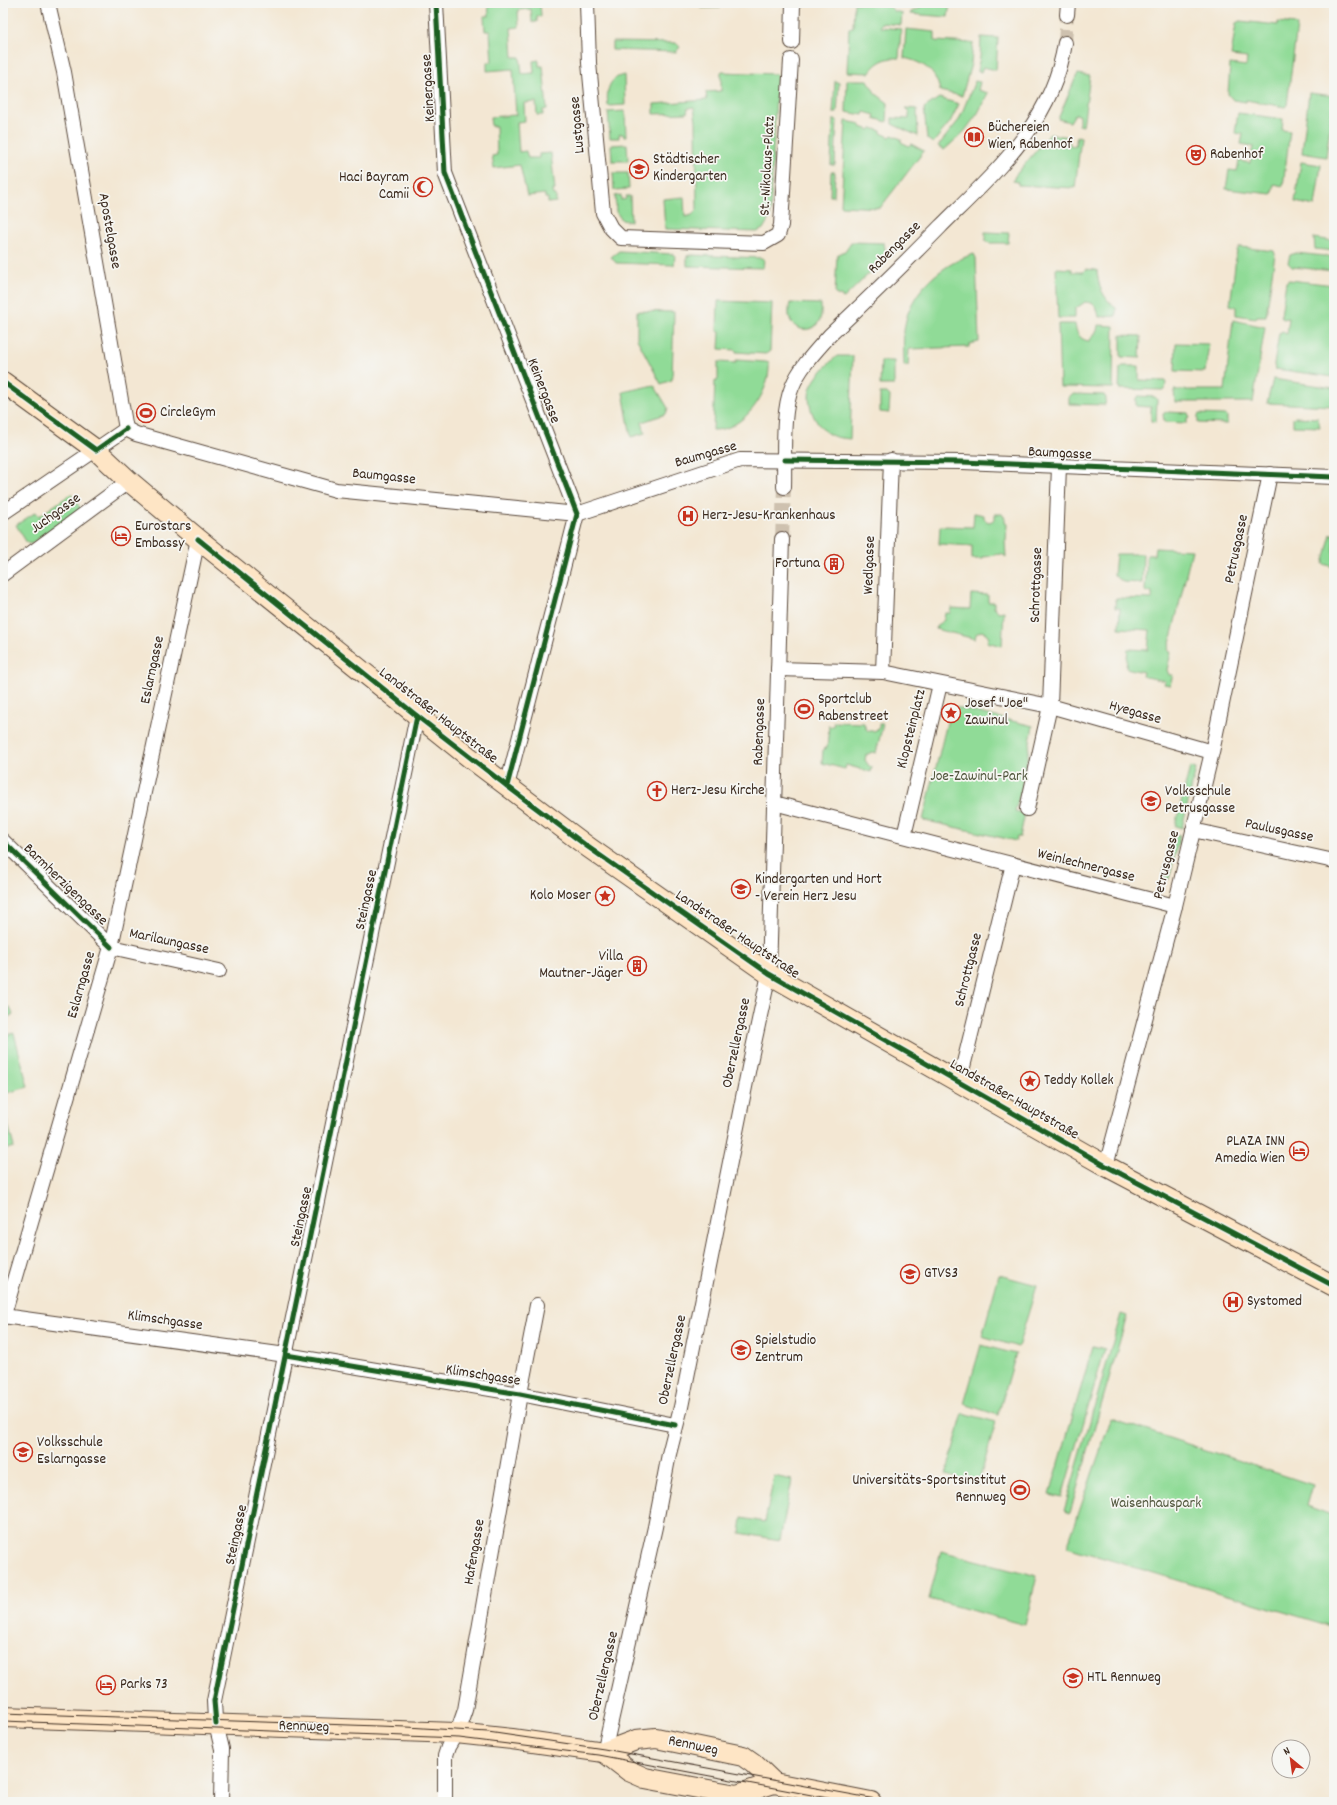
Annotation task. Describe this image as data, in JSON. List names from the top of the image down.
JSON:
{
  "streets": {
    "main road": ["Landstraßer Hauptstraße", "Rennweg"],
    "street": [
      "Keinergasse",
      "Lustgasse",
      "St.-Nikolaus-Platz",
      "Apostelgasse",
      "Rabengasse",
      "Baumgasse",
      "Juchgasse",
      "Petrusgasse",
      "Wedlgasse",
      "Schrottgasse",
      "Eslarngasse",
      "Hyegasse",
      "Klopsteinplatz",
      "Paulusgasse",
      "Weinlechnergasse",
      "Barmherzigengasse",
      "Steingasse",
      "Marilaungasse",
      "Oberzellergasse",
      "Klimschgasse",
      "Hafengasse"
    ]
  },
  "crossings": [
    ["Keinergasse", "Baumgasse"],
    ["Lustgasse", "St.-Nikolaus-Platz"],
    ["Apostelgasse", "Baumgasse"],
    ["Rabengasse", "Baumgasse"],
    ["Rabengasse", "Landstraßer Hauptstraße"],
    ["Rabengasse", "Oberzellergasse"],
    ["Baumgasse", "Petrusgasse"],
    ["Baumgasse", "Wedlgasse"],
    ["Baumgasse", "Schrottgasse"],
    ["Juchgasse", "Landstraßer Hauptstraße"],
    ["Petrusgasse", "Hyegasse"],
    ["Petrusgasse", "Landstraßer Hauptstraße"],
    ["Petrusgasse", "Paulusgasse"],
    ["Petrusgasse", "Weinlechnergasse"],
    ["Schrottgasse", "Hyegasse"],
    ["Schrottgasse", "Landstraßer Hauptstraße"],
    ["Schrottgasse", "Klopsteinplatz"],
    ["Schrottgasse", "Weinlechnergasse"],
    ["Eslarngasse", "Landstraßer Hauptstraße"],
    ["Eslarngasse", "Barmherzigengasse"],
    ["Eslarngasse", "Marilaungasse"],
    ["Eslarngasse", "Klimschgasse"],
    ["Hyegasse", "Klopsteinplatz"],
    ["Landstraßer Hauptstraße", "Steingasse"],
    ["Landstraßer Hauptstraße", "Oberzellergasse"],
    ["Barmherzigengasse", "Marilaungasse"],
    ["Steingasse", "Klimschgasse"],
    ["Steingasse", "Rennweg"],
    ["Oberzellergasse", "Klimschgasse"],
    ["Oberzellergasse", "Rennweg"],
    ["Klimschgasse", "Hafengasse"],
    ["Hafengasse", "Rennweg"]
  ],
  "parks": ["Joe-Zawinul-Park", "Waisenhauspark"],
  "places": {
    "library": ["Büchereien Wien, Rabenhof"],
    "theatre": ["Rabenhof"],
    "school or university": [
      "Städtischer Kindergarten",
      "Volksschule Petrusgasse",
      "Kindergarten und Hort - Verein Herz Jesu",
      "GTVS3",
      "Spielstudio Zentrum",
      "Volksschule Eslarngasse",
      "HTL Rennweg"
    ],
    "mosque": ["Haci Bayram Camii"],
    "sports": ["CircleGym", "Sportclub Rabenstreet", "Universitäts-Sportsinstitut Rennweg"],
    "hospital": ["Herz-Jesu-Krankenhaus", "Systomed"],
    "hotel": ["Eurostars Embassy", "PLAZA INN Amedia Wien", "Parks 73"],
    "building": ["Fortuna", "Villa Mautner-Jäger"],
    "place": ["Josef \"Joe\" Zawinul", "Kolo Moser", "Teddy Kollek"],
    "church": ["Herz-Jesu Kirche"]
  },
  "north": "top left"
}
